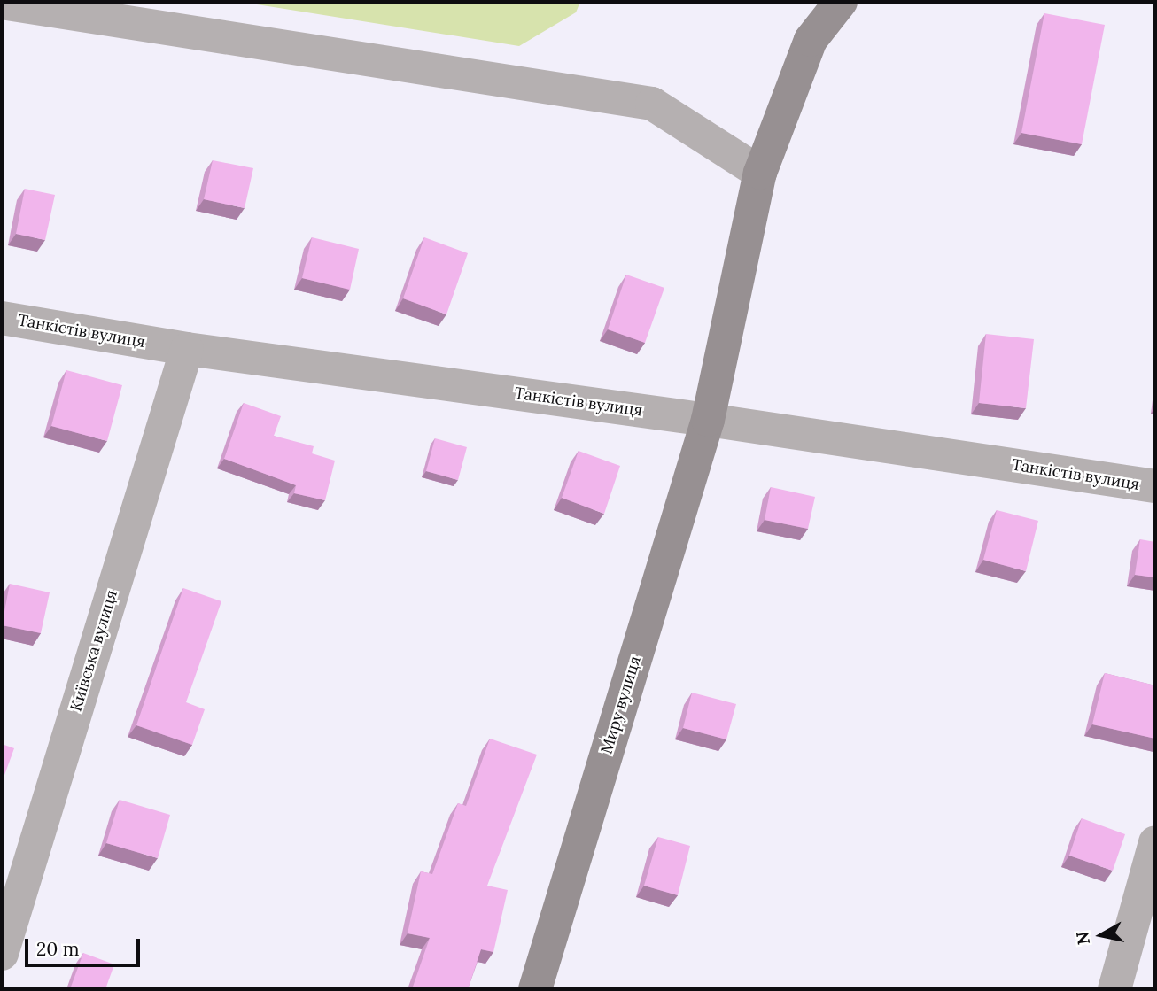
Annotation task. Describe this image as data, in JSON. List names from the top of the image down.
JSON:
{
  "streets": {
    "main road": ["Миру вулиця"],
    "street": ["Танкістів вулиця", "Київська вулиця"]
  },
  "crossings": [
    ["Танкістів вулиця", "Київська вулиця"],
    ["Танкістів вулиця", "Миру вулиця"]
  ],
  "scale_bar": "20 m",
  "north": "left"
}
